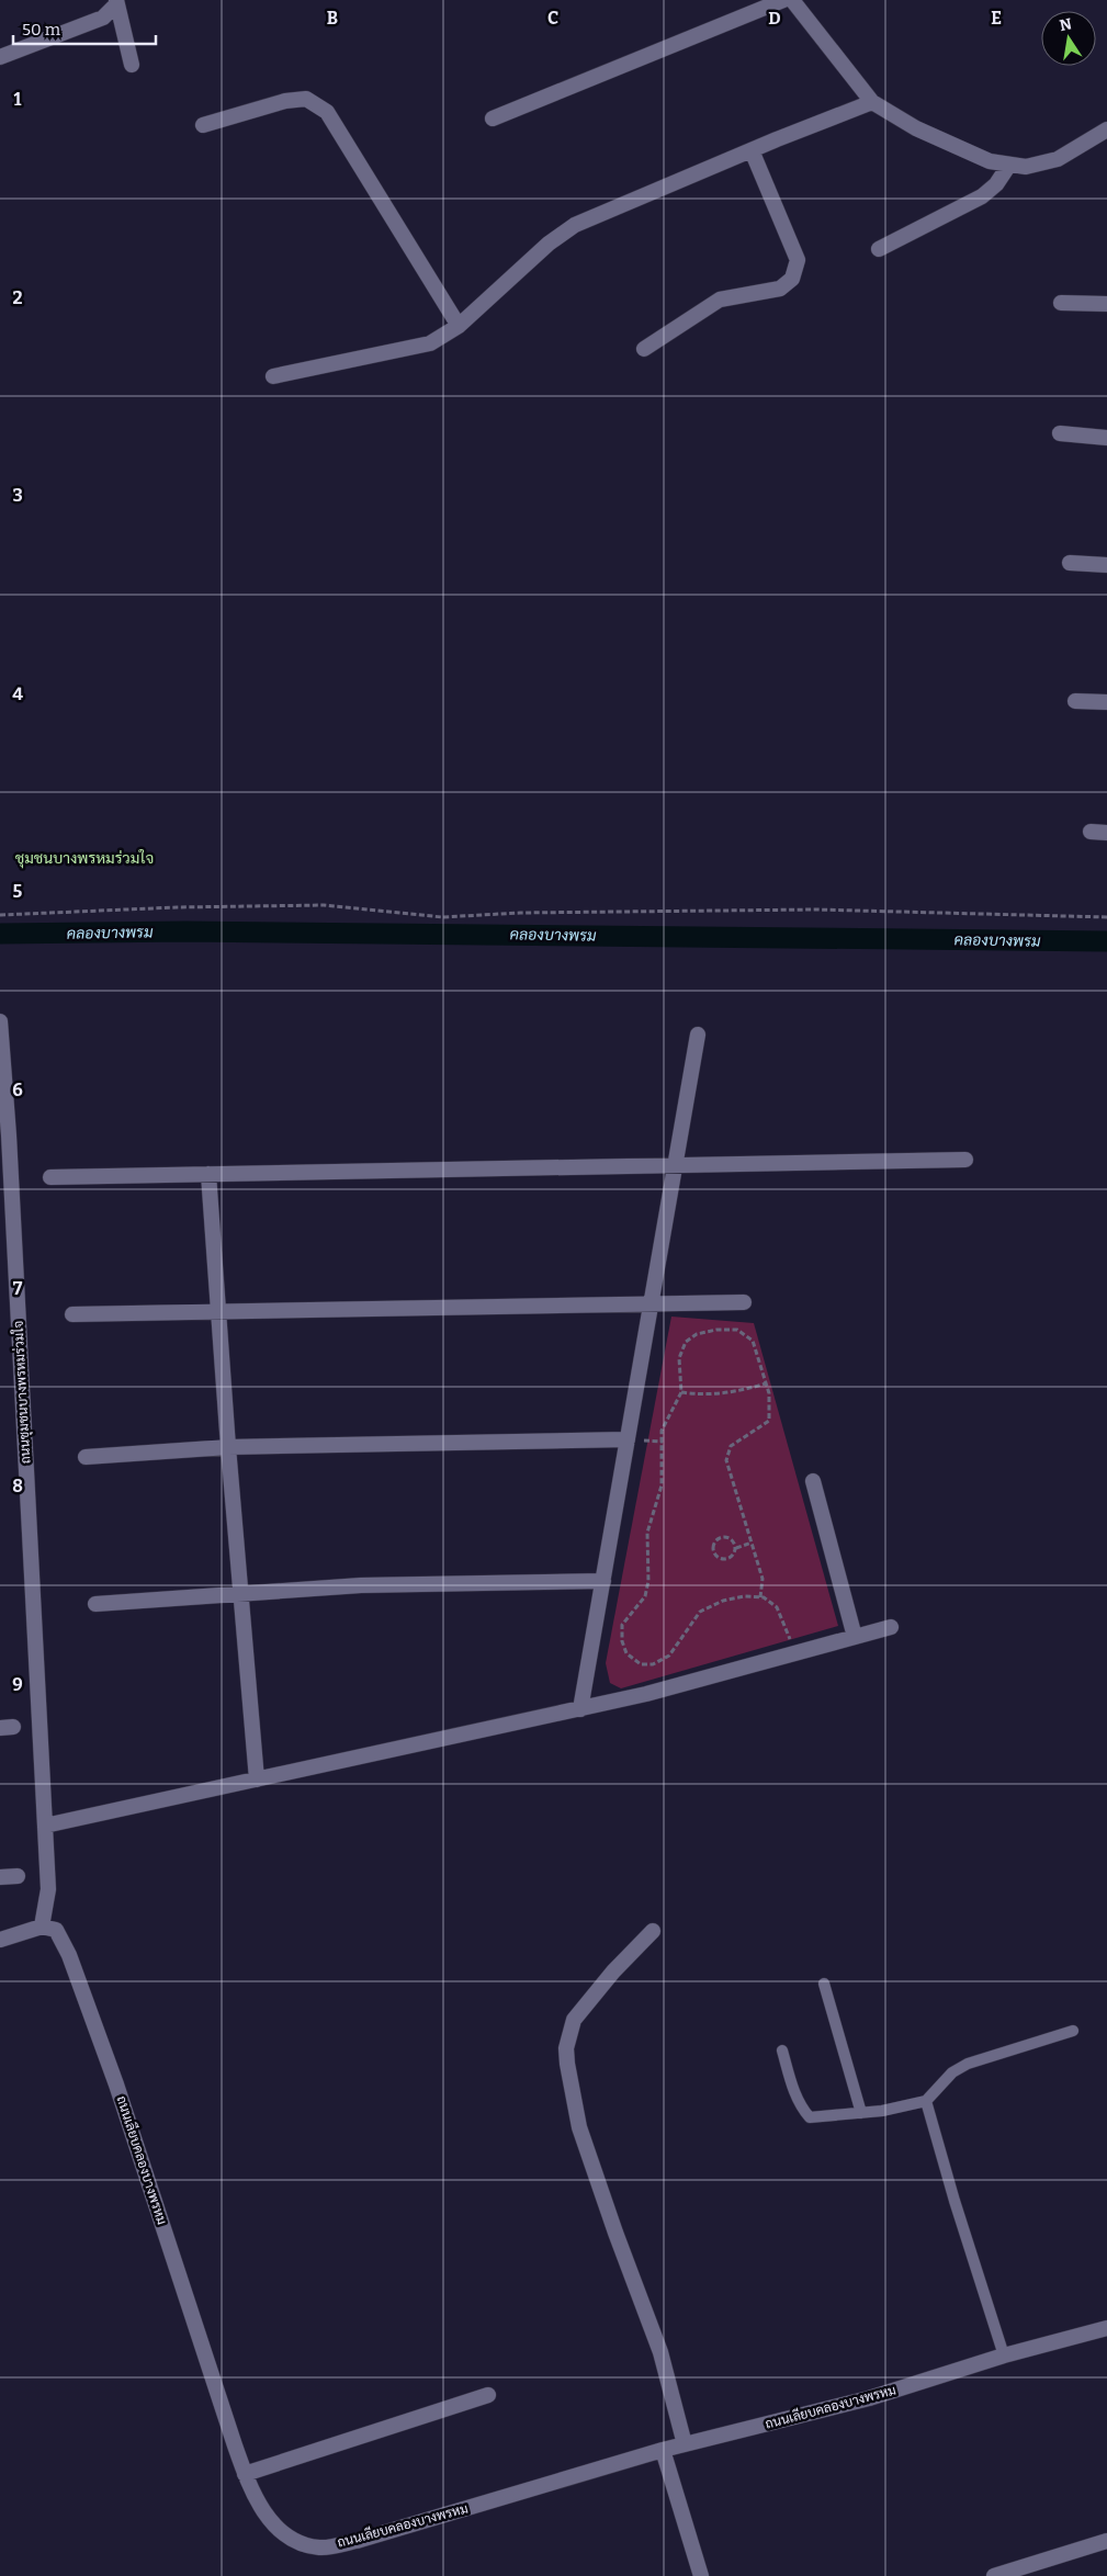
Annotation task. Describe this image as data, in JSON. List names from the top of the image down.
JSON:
{
  "streets": {
    "street": ["ถนนชุมชนบางพรหมร่วมใจ", "ถนนเลียบคลองบางพรหม"]
  },
  "crossings": [
    ["ถนนชุมชนบางพรหมร่วมใจ", "ถนนเลียบคลองบางพรหม"]
  ],
  "districts": ["ชุมชนบางพรหมร่วมใจ"],
  "water": ["คลองบางพรม"],
  "scale_bar": "50 m",
  "north": "top",
  "grid": {
    "columns": [
      "B",
      "C",
      "D",
      "E"
    ],
    "rows": [
      "1",
      "2",
      "3",
      "4",
      "5",
      "6",
      "7",
      "8",
      "9"
    ]
  }
}
